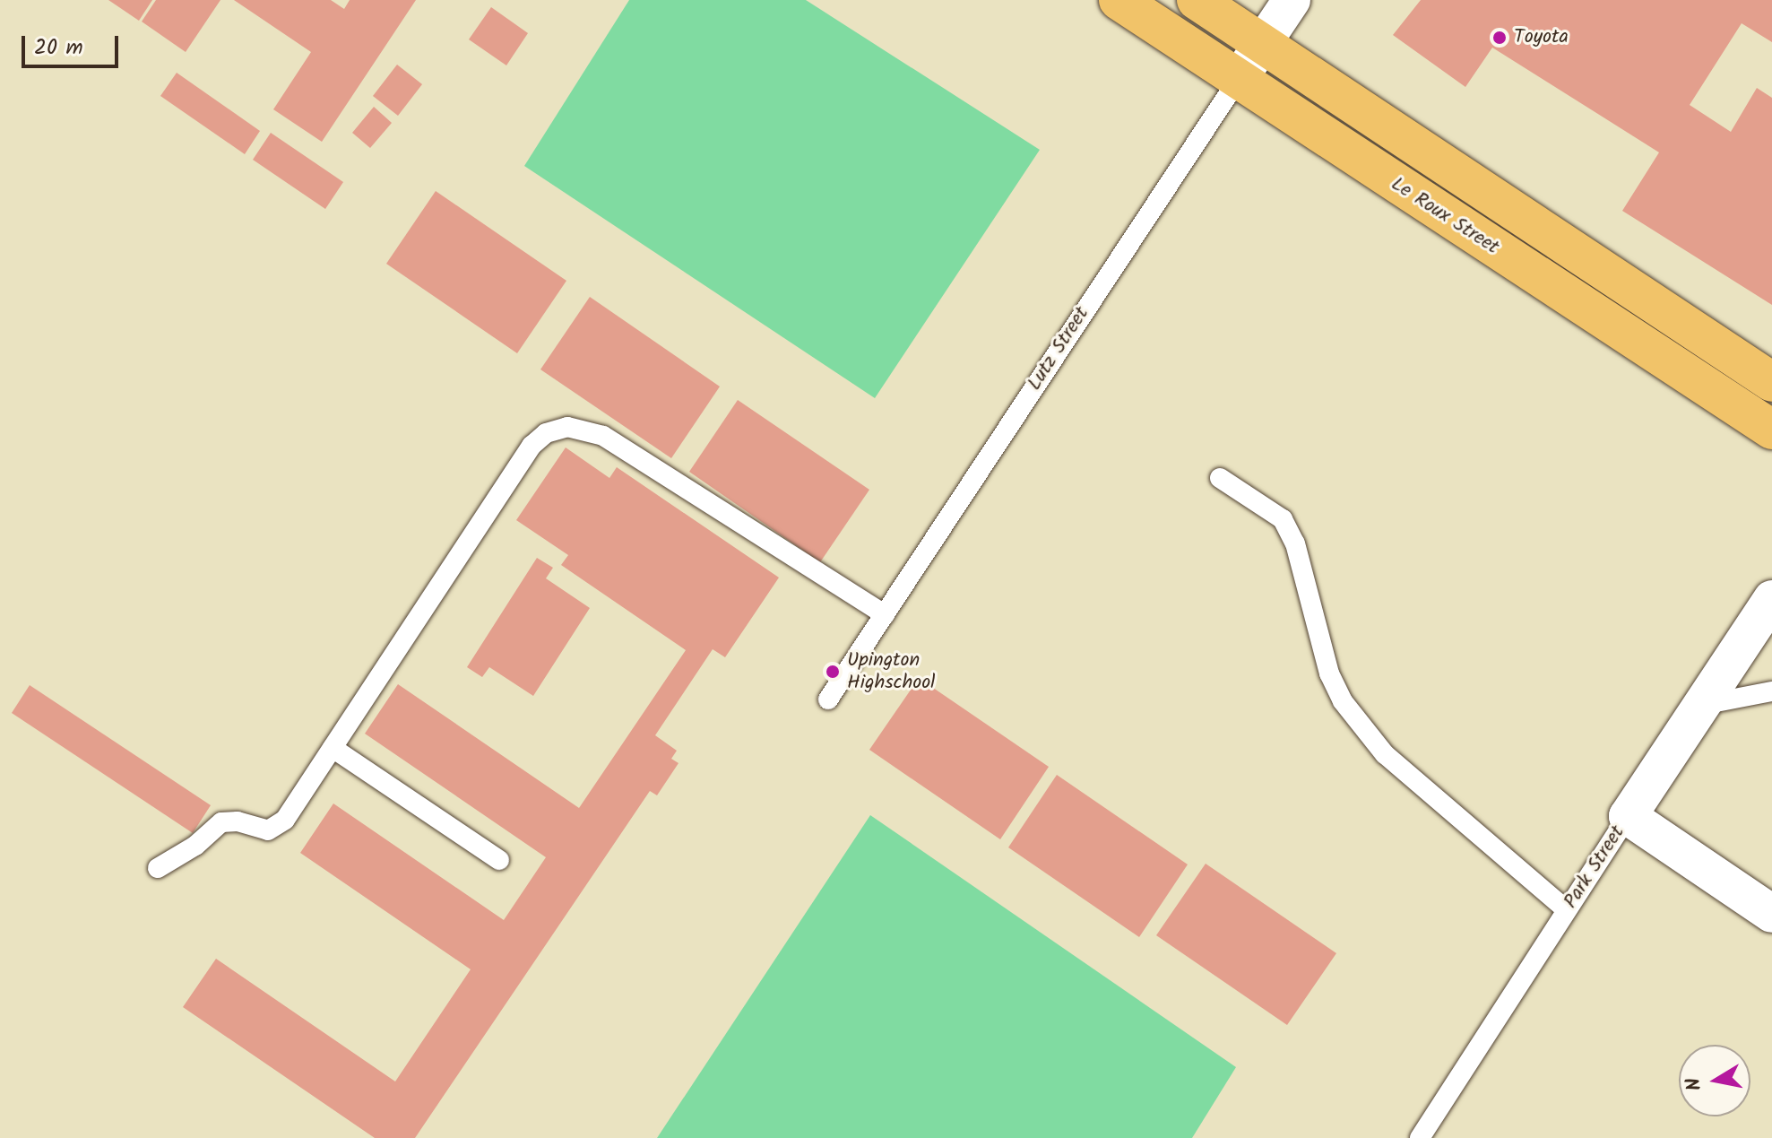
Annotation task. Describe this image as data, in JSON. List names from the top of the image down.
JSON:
{
  "streets": {
    "highway": ["Le Roux Street"],
    "street": ["Lutz Street", "Park Street"]
  },
  "crossings": [
    ["Le Roux Street", "Lutz Street"]
  ],
  "places": ["Toyota", "Upington Highschool"],
  "scale_bar": "20 m",
  "north": "left"
}
